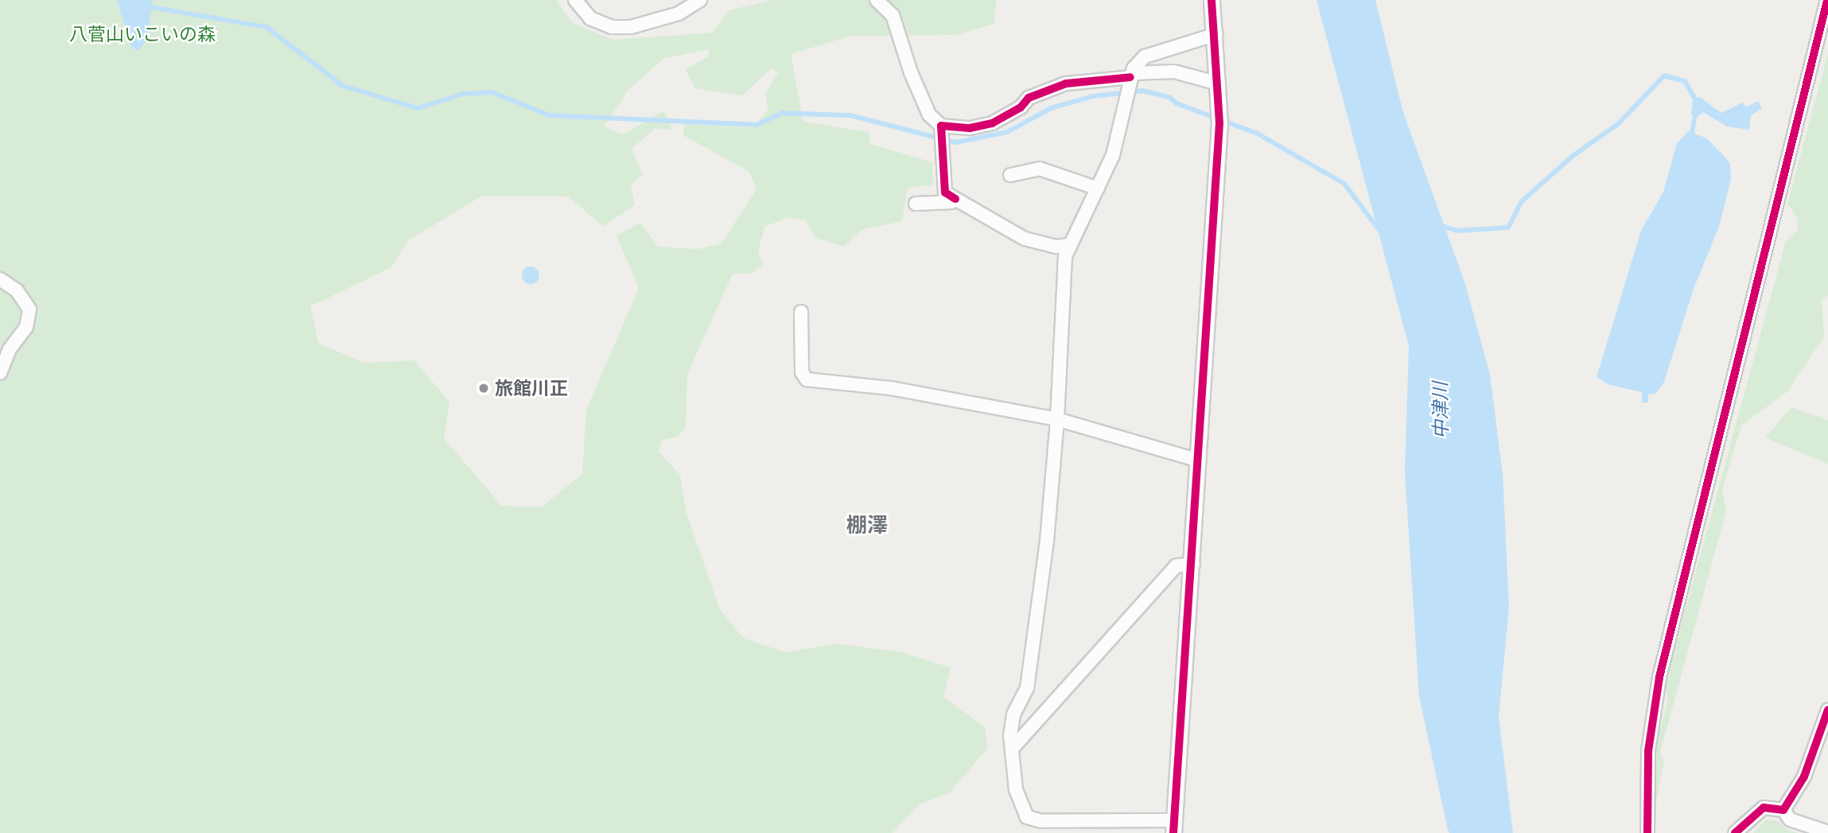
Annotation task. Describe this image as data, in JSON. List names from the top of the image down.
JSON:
{
  "districts": ["棚澤"],
  "water": ["中津川"],
  "parks": ["八菅山いこいの森"],
  "places": ["旅館川正"]
}
